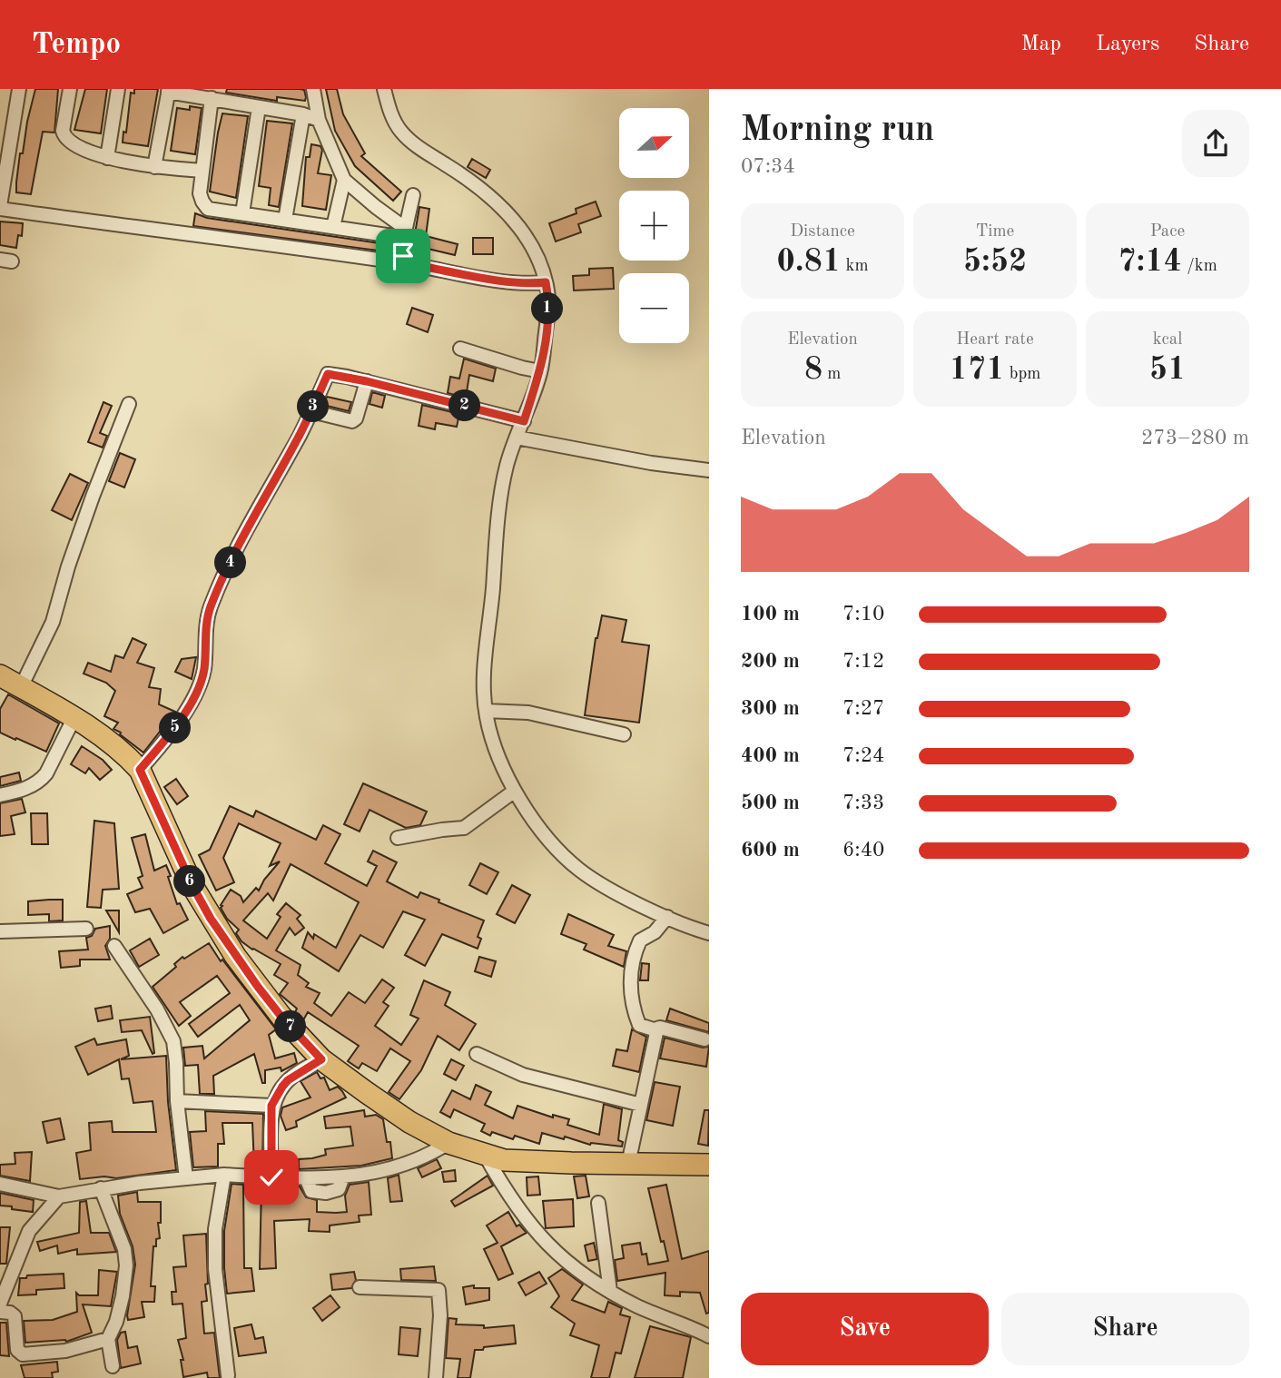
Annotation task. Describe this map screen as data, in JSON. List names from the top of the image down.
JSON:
{
  "north": "right",
  "page": {
    "header": "Tempo",
    "nav": ["Map", "Layers", "Share"],
    "heading": ["Morning run", "07:34"],
    "map_buttons": ["+", "−"],
    "stats": [
      ["Distance", "0.81 km"],
      ["Time", "5:52"],
      ["Pace", "7:14 /km"],
      ["Elevation", "8 m"],
      ["Heart rate", "171 bpm"],
      ["kcal", "51"]
    ],
    "pins": [
      "1",
      "2",
      "3",
      "4",
      "5",
      "6",
      "7"
    ],
    "chart": ["Elevation", "273–280 m"],
    "list": [
      {
        "name": "100 m",
        "note": "7:10"
      },
      {
        "name": "200 m",
        "note": "7:12"
      },
      {
        "name": "300 m",
        "note": "7:27"
      },
      {
        "name": "400 m",
        "note": "7:24"
      },
      {
        "name": "500 m",
        "note": "7:33"
      },
      {
        "name": "600 m",
        "note": "6:40"
      }
    ],
    "buttons": ["Save", "Share"]
  }
}
